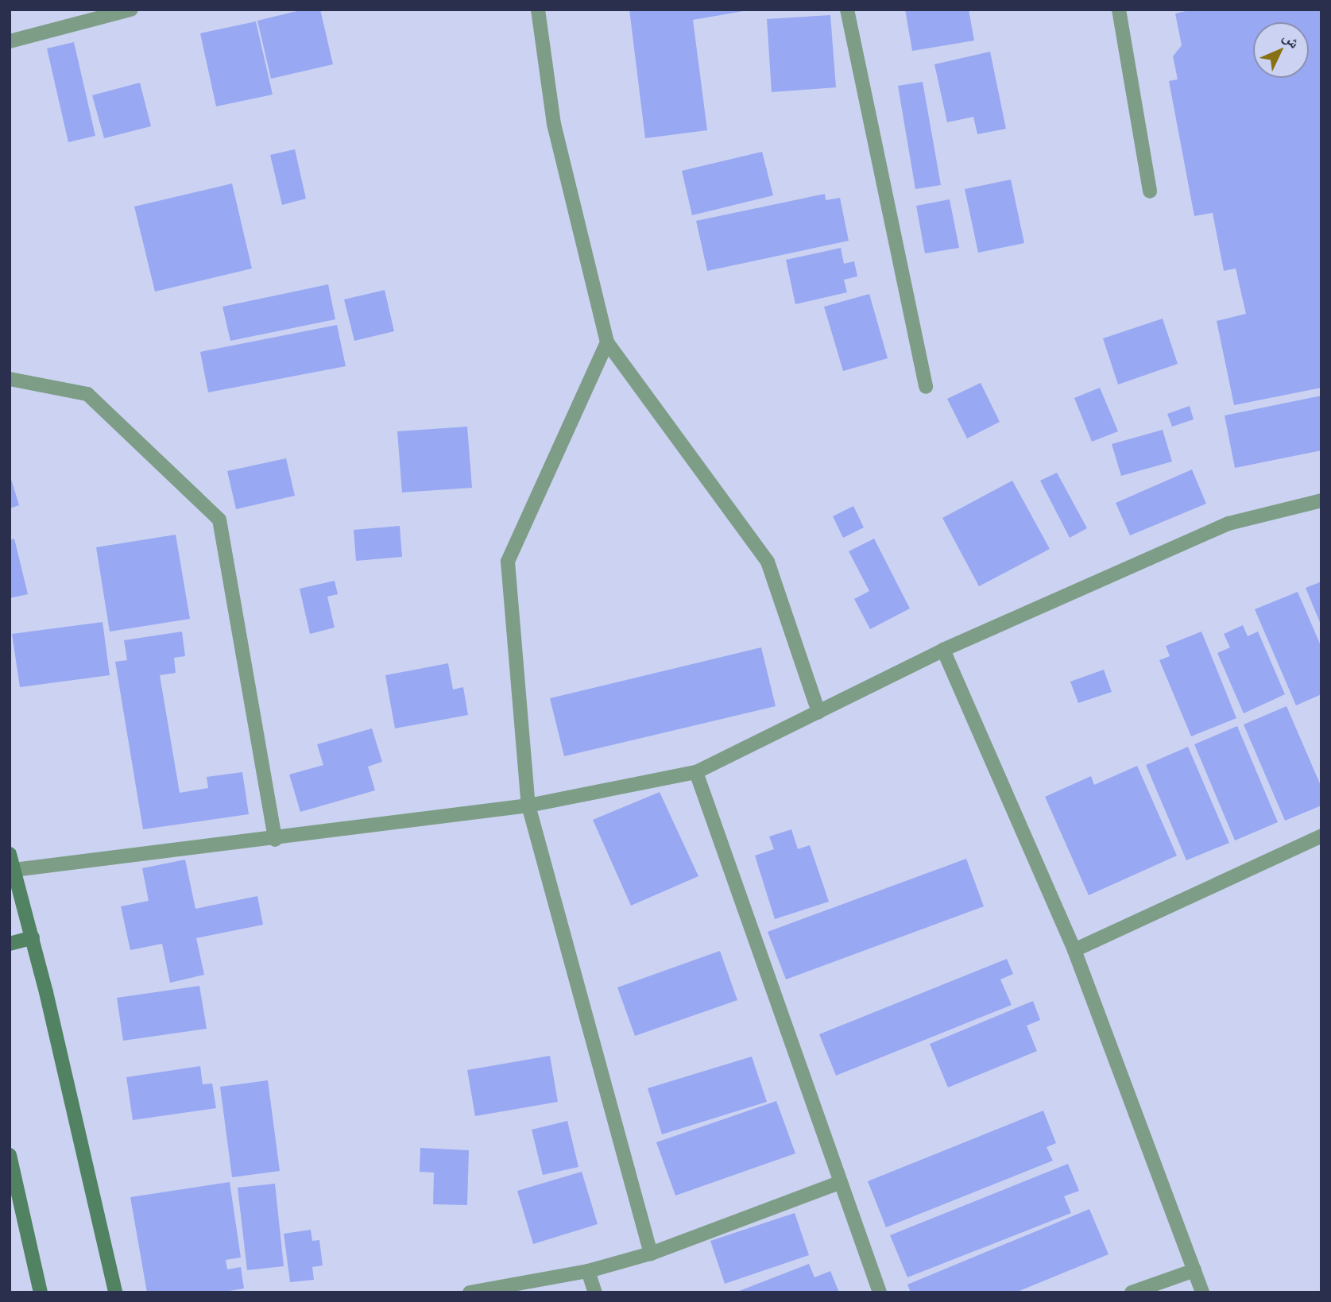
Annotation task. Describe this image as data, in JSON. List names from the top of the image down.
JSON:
{
  "north": "top right"
}
